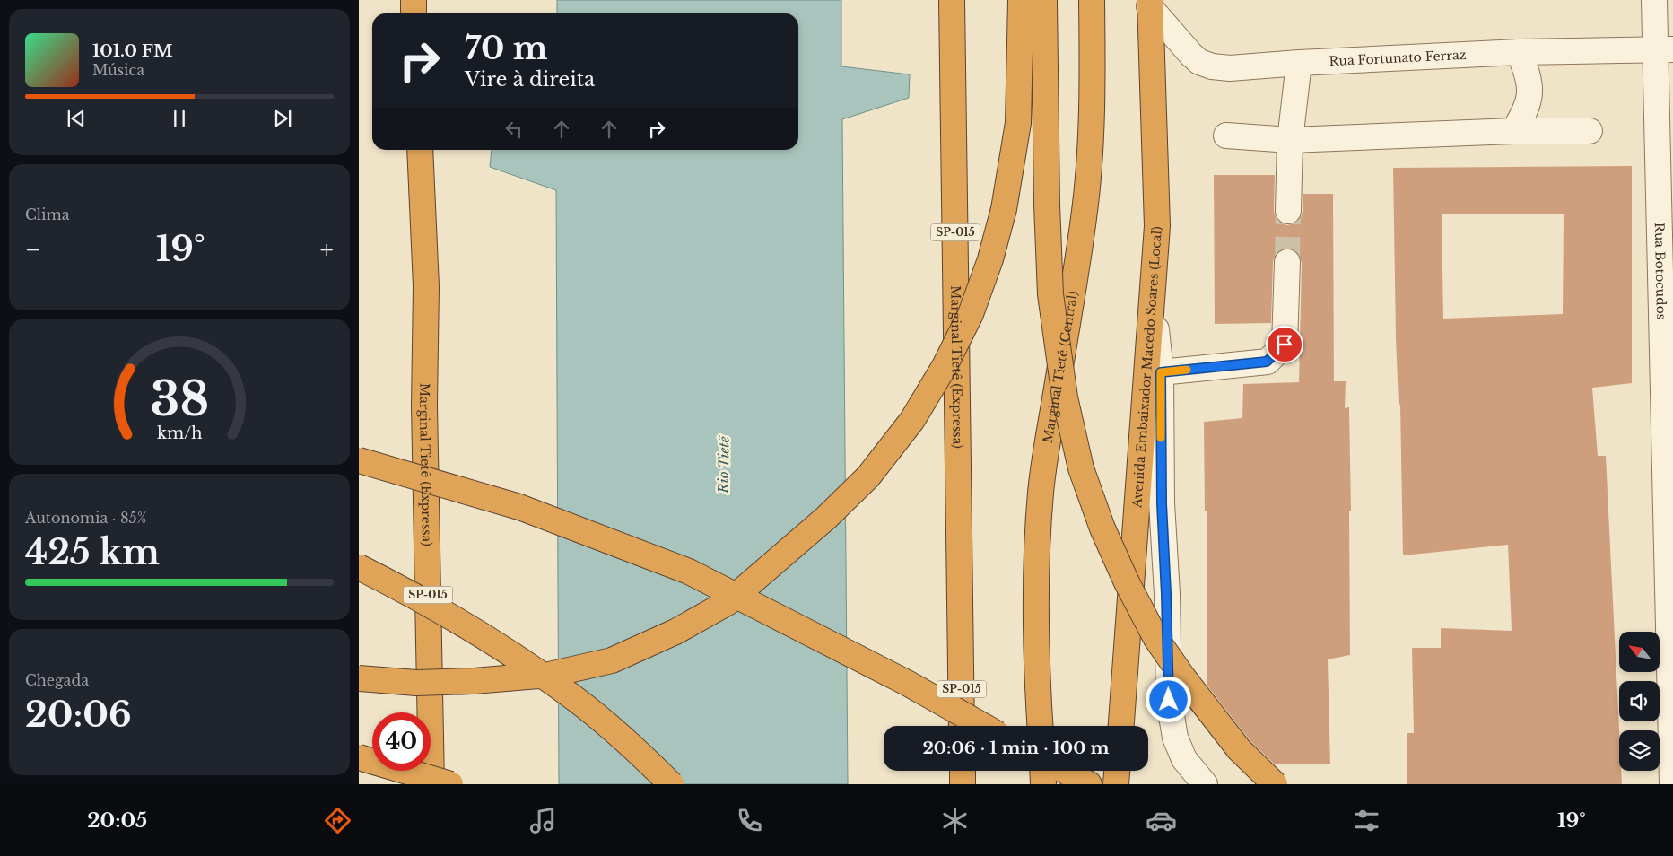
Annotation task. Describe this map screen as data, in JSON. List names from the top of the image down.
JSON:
{
  "streets": {
    "highway": [
      "SP-015",
      "Marginal Tietê (Central)",
      "Marginal Tietê (Expressa)",
      "Avenida Embaixador Macedo Soares (Local)"
    ],
    "street": ["Rua Fortunato Ferraz", "Rua Botocudos"]
  },
  "crossings": [
    ["Rua Fortunato Ferraz", "Rua Botocudos"],
    ["Rua Fortunato Ferraz", "Avenida Embaixador Macedo Soares (Local)"]
  ],
  "water": ["Rio Tietê"],
  "north": "top left",
  "page": {
    "turn": ["70 m", "Vire à direita"],
    "song": ["101.0 FM", "Música"],
    "tile": [
      "Clima",
      ["Autonomia · 85%", "425 km"],
      ["Chegada", "20:06"]
    ],
    "heat": ["−", "19°", "+"],
    "limit": "40",
    "trip": "20:06 · 1 min · 100 m",
    "tabs": ["20:05", "19°"],
    "gauge": ["38", "km/h"]
  }
}
